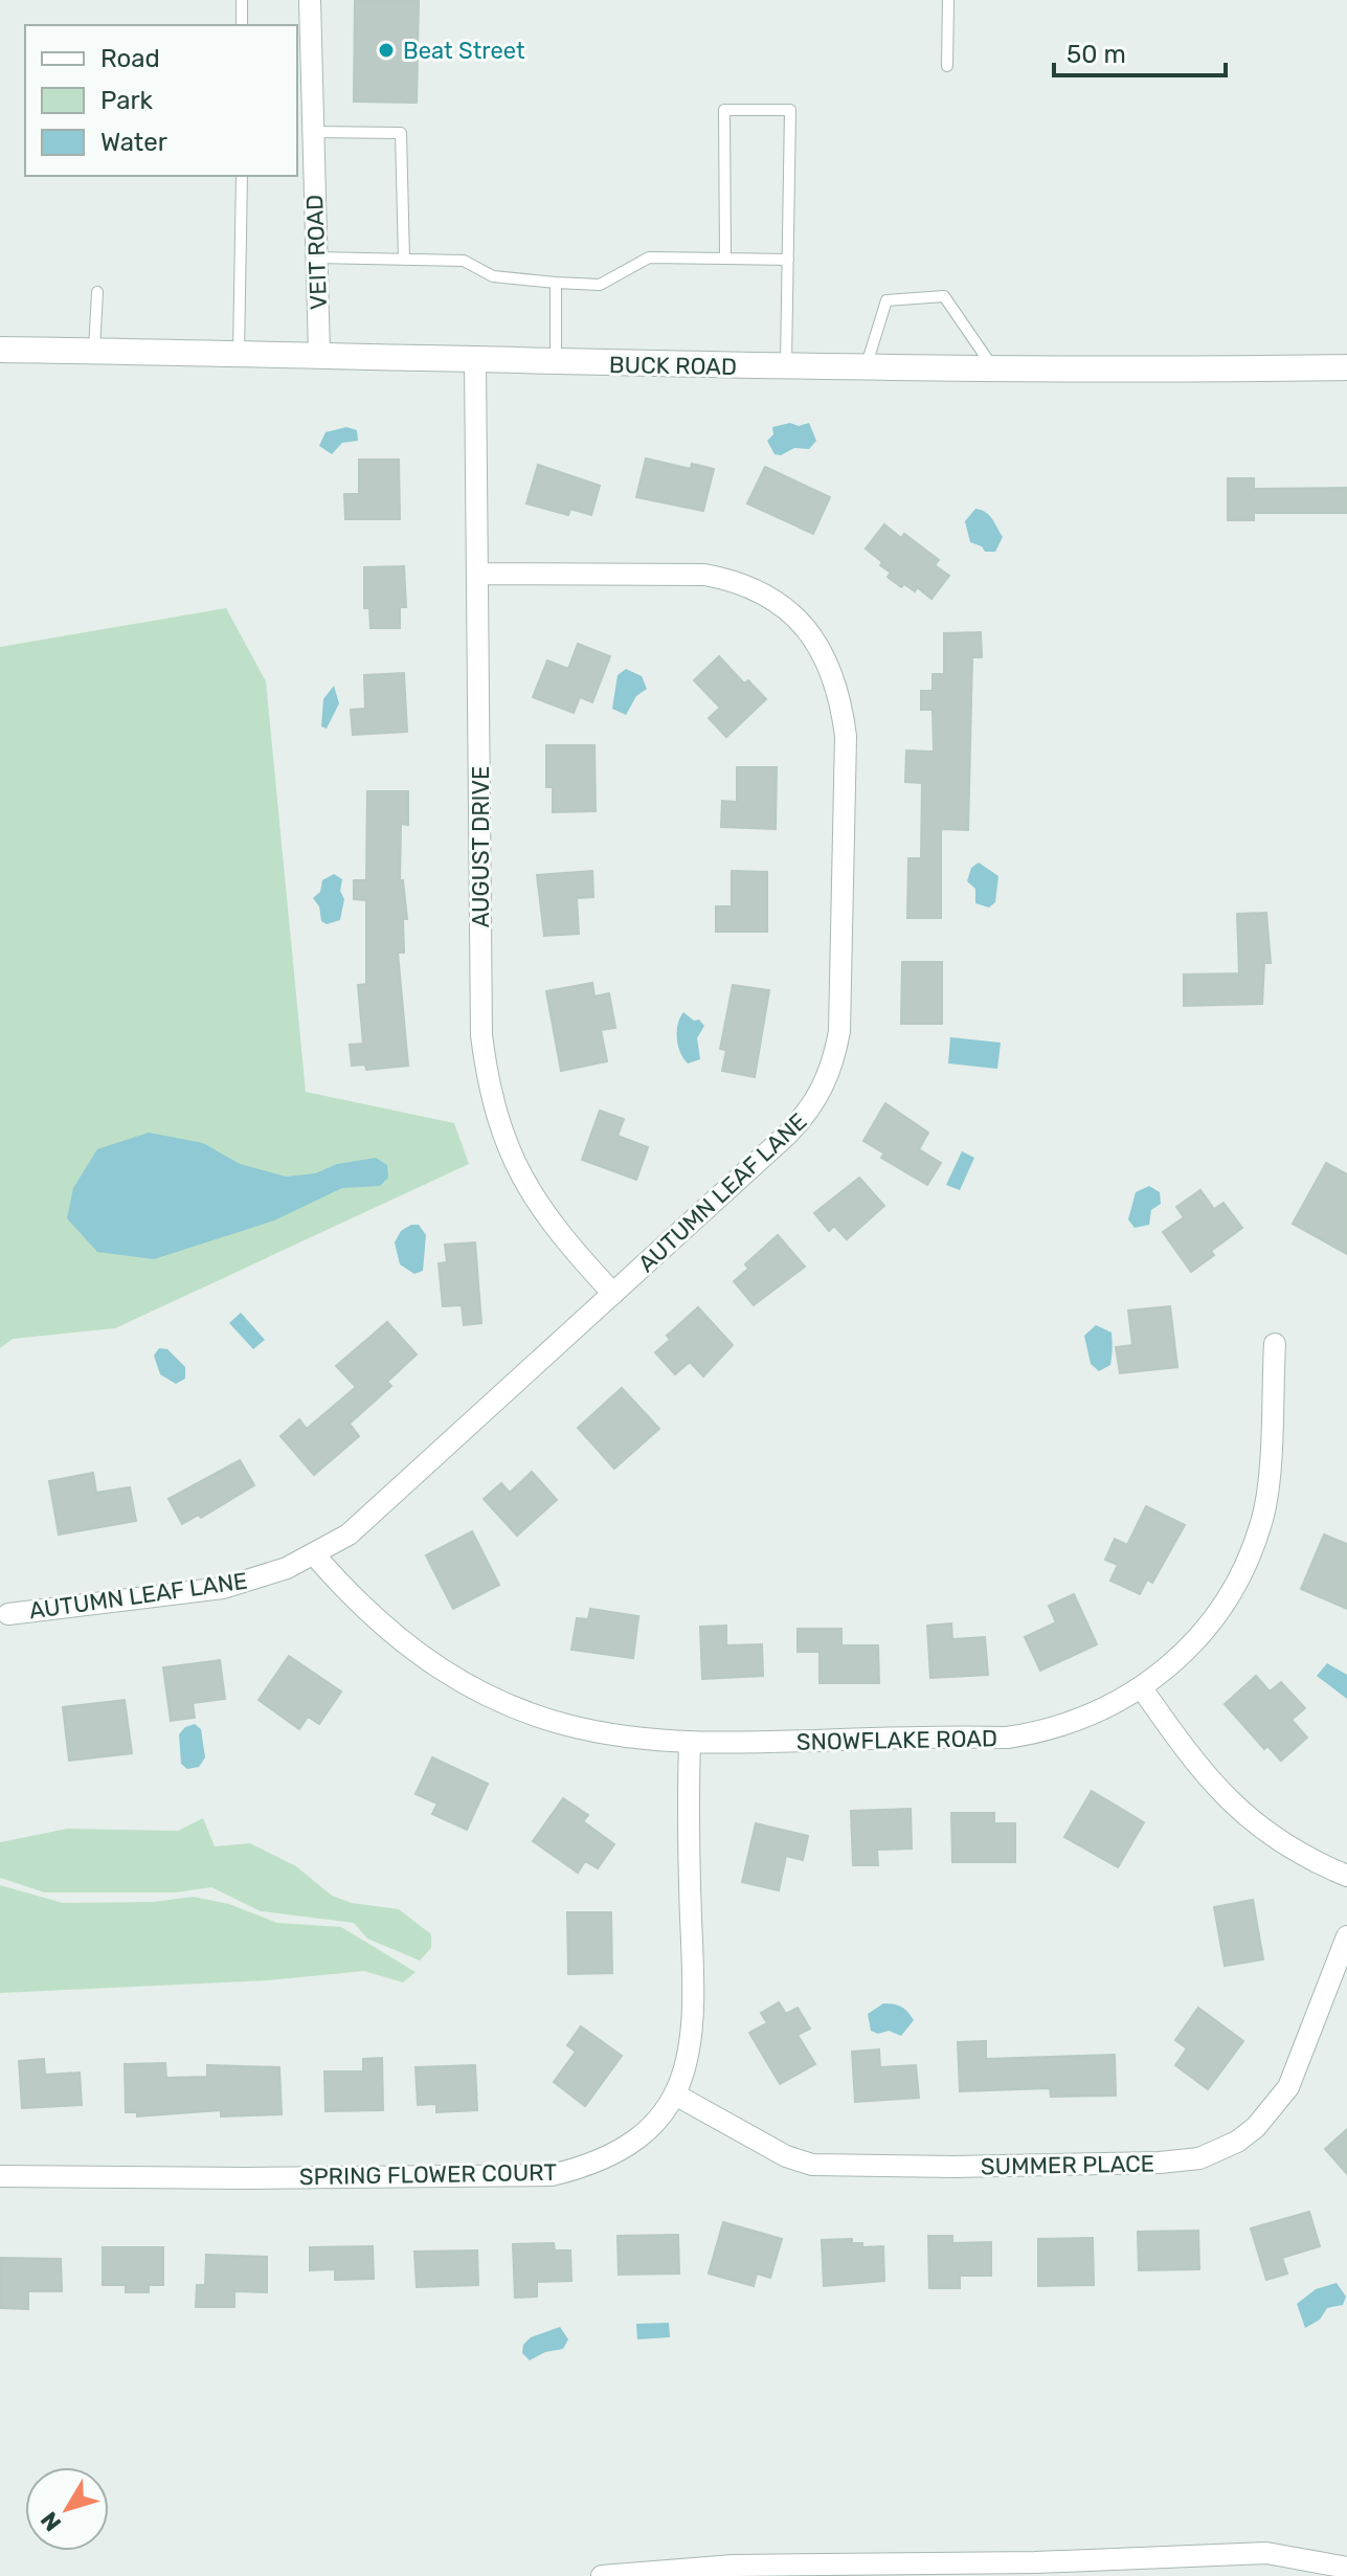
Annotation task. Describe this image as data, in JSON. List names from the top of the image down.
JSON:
{
  "streets": {
    "street": [
      "VEIT ROAD",
      "BUCK ROAD",
      "AUGUST DRIVE",
      "AUTUMN LEAF LANE",
      "SNOWFLAKE ROAD",
      "SUMMER PLACE",
      "SPRING FLOWER COURT"
    ]
  },
  "crossings": [
    ["VEIT ROAD", "BUCK ROAD"],
    ["BUCK ROAD", "AUGUST DRIVE"],
    ["AUGUST DRIVE", "AUTUMN LEAF LANE"],
    ["AUTUMN LEAF LANE", "SNOWFLAKE ROAD"],
    ["SNOWFLAKE ROAD", "SPRING FLOWER COURT"],
    ["SUMMER PLACE", "SPRING FLOWER COURT"]
  ],
  "places": ["Beat Street"],
  "legend": ["Road", "Park", "Water"],
  "scale_bar": "50 m",
  "north": "bottom left"
}
